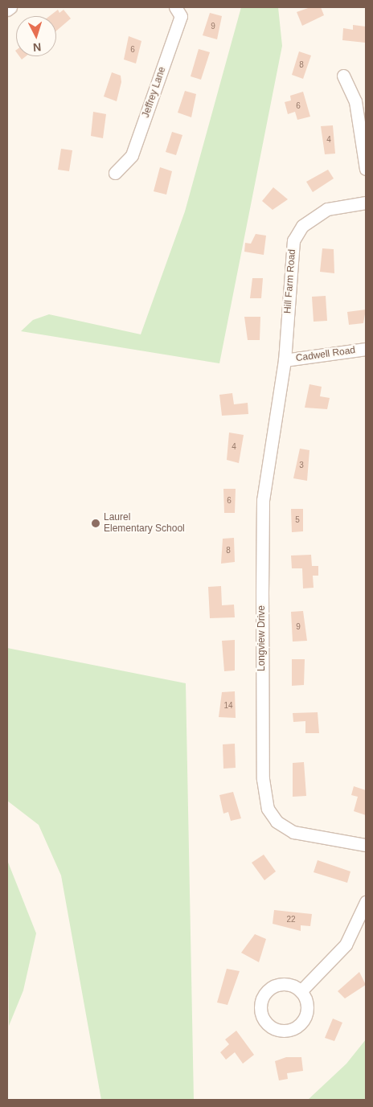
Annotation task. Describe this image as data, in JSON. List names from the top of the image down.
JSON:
{
  "streets": {
    "street": [
      "Jeffrey Lane",
      "Hill Farm Road",
      "Cadwell Road",
      "Longview Drive"
    ]
  },
  "crossings": [
    ["Hill Farm Road", "Cadwell Road"],
    ["Hill Farm Road", "Longview Drive"],
    ["Cadwell Road", "Longview Drive"]
  ],
  "places": ["Laurel Elementary School"],
  "house_numbers": [
    "9",
    "6",
    "8",
    "6",
    "4",
    "4",
    "3",
    "6",
    "5",
    "8",
    "9",
    "14",
    "22"
  ],
  "north": "bottom"
}
